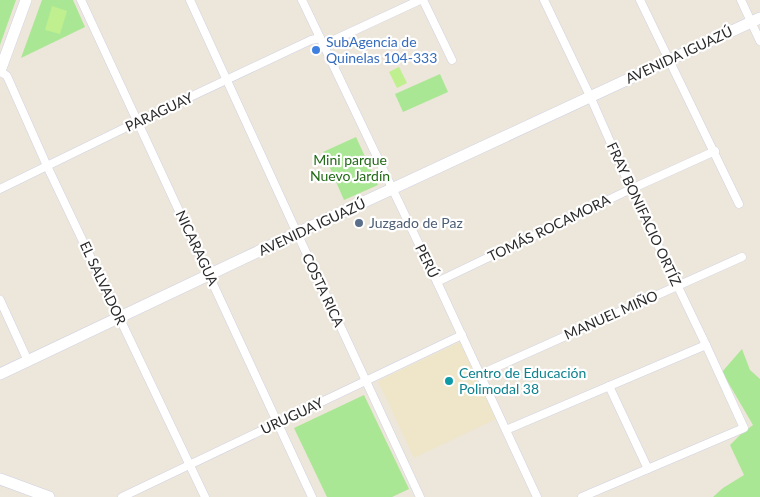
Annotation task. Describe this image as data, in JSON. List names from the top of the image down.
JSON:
{
  "streets": {
    "main road": ["AVENIDA IGUAZÚ"],
    "street": [
      "PARAGUAY",
      "FRAY BONIFACIO ORTÍZ",
      "TOMÁS ROCAMORA",
      "NICARAGUA",
      "PERÚ",
      "EL SALVADOR",
      "COSTA RICA",
      "MANUEL MIÑO",
      "URUGUAY"
    ]
  },
  "crossings": [
    ["AVENIDA IGUAZÚ", "FRAY BONIFACIO ORTÍZ"],
    ["AVENIDA IGUAZÚ", "NICARAGUA"],
    ["AVENIDA IGUAZÚ", "PERÚ"],
    ["AVENIDA IGUAZÚ", "EL SALVADOR"],
    ["AVENIDA IGUAZÚ", "COSTA RICA"],
    ["PARAGUAY", "NICARAGUA"],
    ["PARAGUAY", "PERÚ"],
    ["PARAGUAY", "EL SALVADOR"],
    ["PARAGUAY", "COSTA RICA"],
    ["FRAY BONIFACIO ORTÍZ", "TOMÁS ROCAMORA"],
    ["FRAY BONIFACIO ORTÍZ", "MANUEL MIÑO"],
    ["TOMÁS ROCAMORA", "PERÚ"],
    ["NICARAGUA", "URUGUAY"],
    ["PERÚ", "MANUEL MIÑO"],
    ["PERÚ", "URUGUAY"],
    ["EL SALVADOR", "URUGUAY"],
    ["COSTA RICA", "URUGUAY"]
  ],
  "parks": ["Mini parque Nuevo Jardín"],
  "places": ["SubAgencia de Quinelas 104-333", "Juzgado de Paz", "Centro de Educación Polimodal 38"]
}
